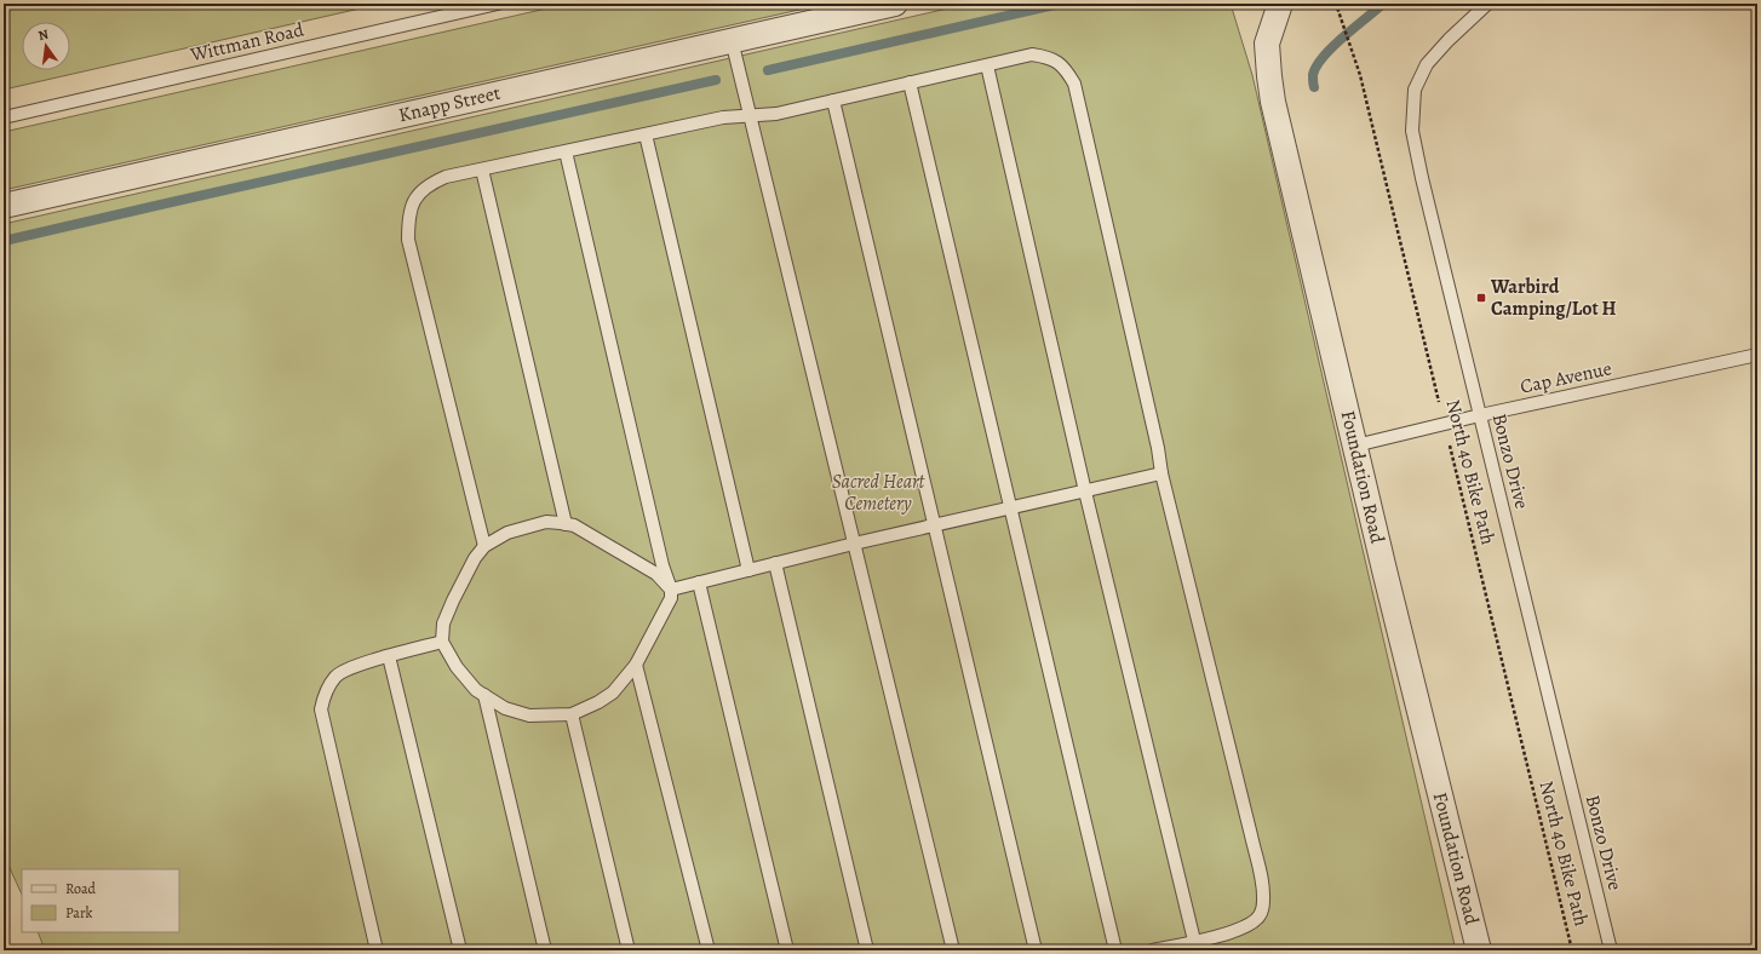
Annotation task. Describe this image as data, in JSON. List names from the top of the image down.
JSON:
{
  "streets": {
    "street": ["Knapp Street", "Foundation Road"],
    "lane": ["Wittman Road", "Cap Avenue", "Bonzo Drive"],
    "path": ["North 40 Bike Path"]
  },
  "crossings": [
    ["Cap Avenue", "Bonzo Drive"],
    ["Cap Avenue", "North 40 Bike Path"],
    ["Cap Avenue", "Foundation Road"]
  ],
  "parks": ["Sacred Heart Cemetery"],
  "places": {
    "transit": ["Warbird Camping/Lot H"]
  },
  "legend": ["Road", "Park"],
  "north": "top"
}
